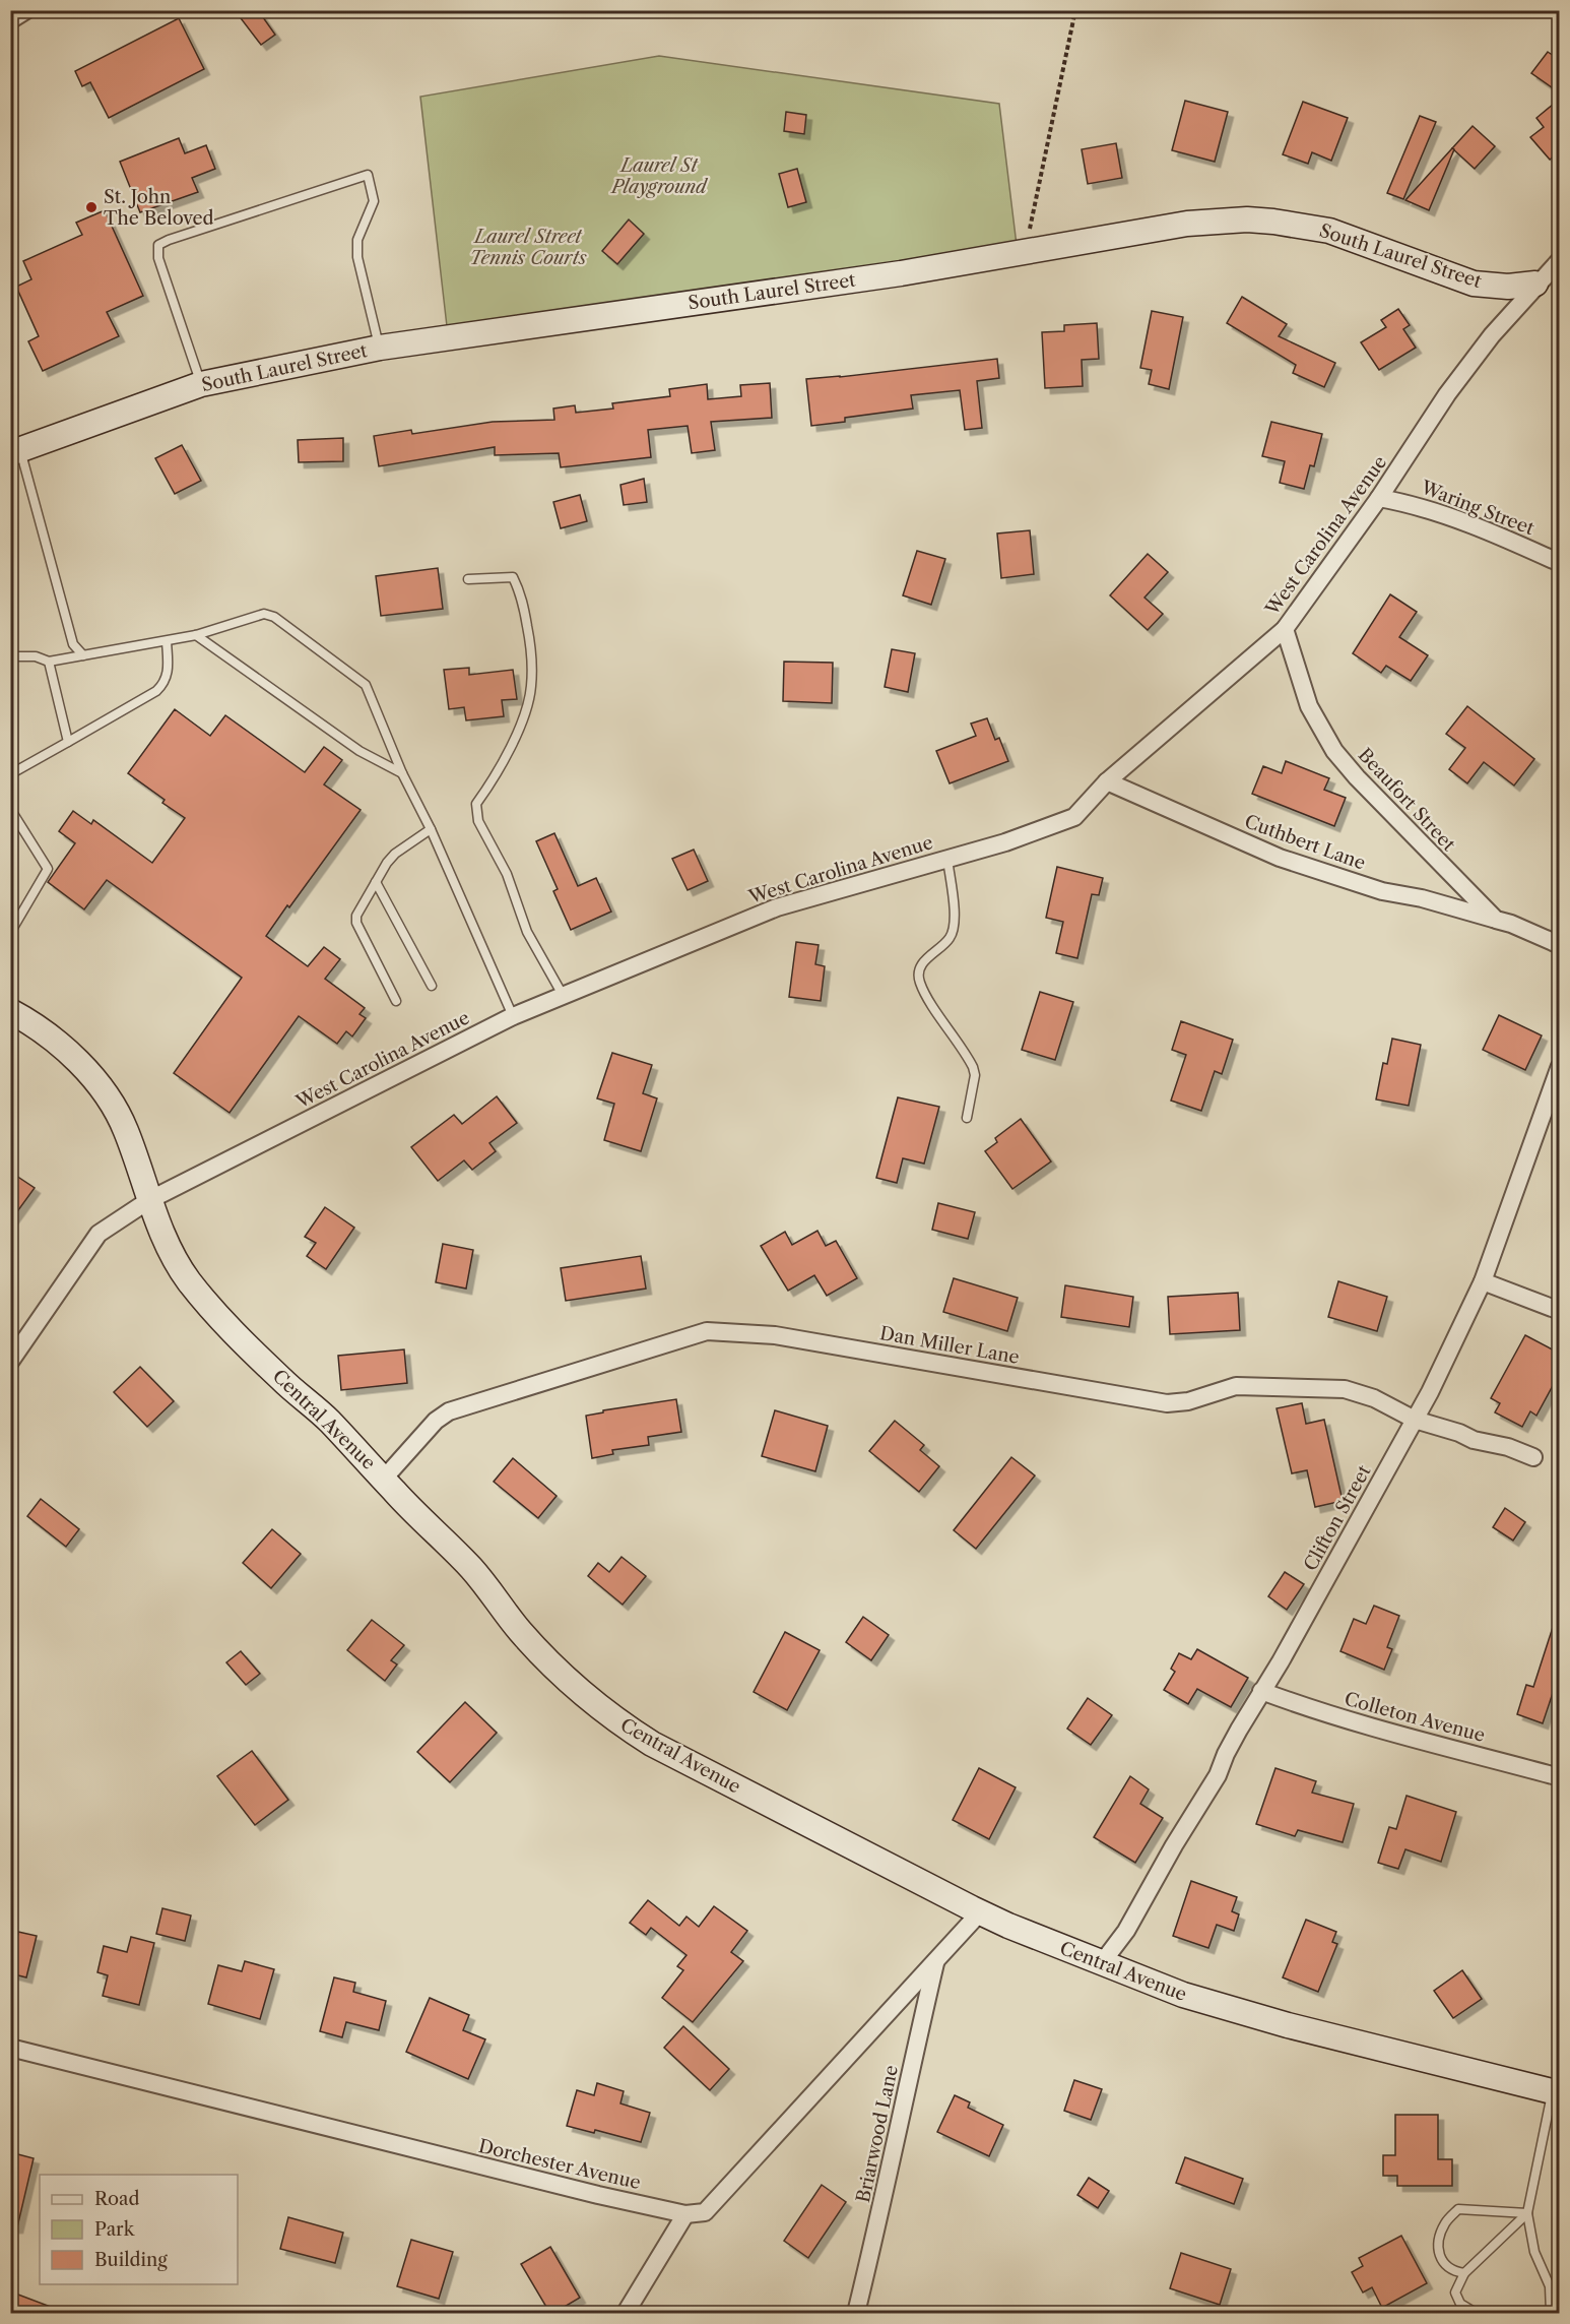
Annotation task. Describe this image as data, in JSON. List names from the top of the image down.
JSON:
{
  "streets": {
    "street": [
      "South Laurel Street",
      "Waring Street",
      "West Carolina Avenue",
      "Beaufort Street",
      "Cuthbert Lane",
      "Dan Miller Lane",
      "Central Avenue",
      "Clifton Street",
      "Colleton Avenue",
      "Briarwood Lane",
      "Dorchester Avenue"
    ]
  },
  "crossings": [
    ["South Laurel Street", "West Carolina Avenue"],
    ["Waring Street", "West Carolina Avenue"],
    ["West Carolina Avenue", "Beaufort Street"],
    ["West Carolina Avenue", "Cuthbert Lane"],
    ["West Carolina Avenue", "Central Avenue"],
    ["Beaufort Street", "Cuthbert Lane"],
    ["Dan Miller Lane", "Central Avenue"],
    ["Dan Miller Lane", "Clifton Street"],
    ["Central Avenue", "Clifton Street"],
    ["Clifton Street", "Colleton Avenue"]
  ],
  "parks": ["Laurel St Playground", "Laurel Street Tennis Courts"],
  "places": ["St. John The Beloved"],
  "legend": ["Road", "Park", "Building"]
}
